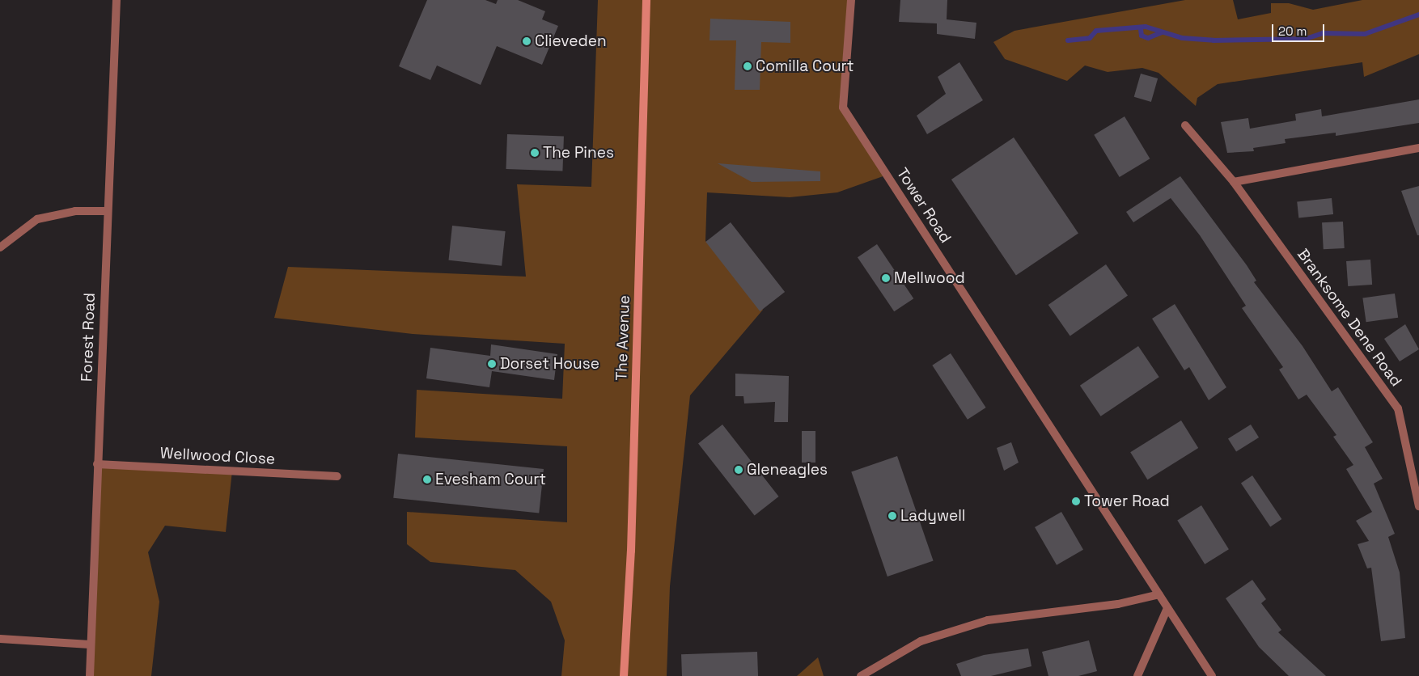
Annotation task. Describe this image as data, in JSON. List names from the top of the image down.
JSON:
{
  "streets": {
    "main road": ["The Avenue"],
    "street": [
      "Tower Road",
      "Branksome Dene Road",
      "Forest Road",
      "Wellwood Close"
    ]
  },
  "crossings": [
    ["Forest Road", "Wellwood Close"]
  ],
  "places": [
    "Clieveden",
    "Comilla Court",
    "The Pines",
    "Mellwood",
    "Dorset House",
    "Gleneagles",
    "Evesham Court",
    "Tower Road",
    "Ladywell"
  ],
  "scale_bar": "20 m"
}
